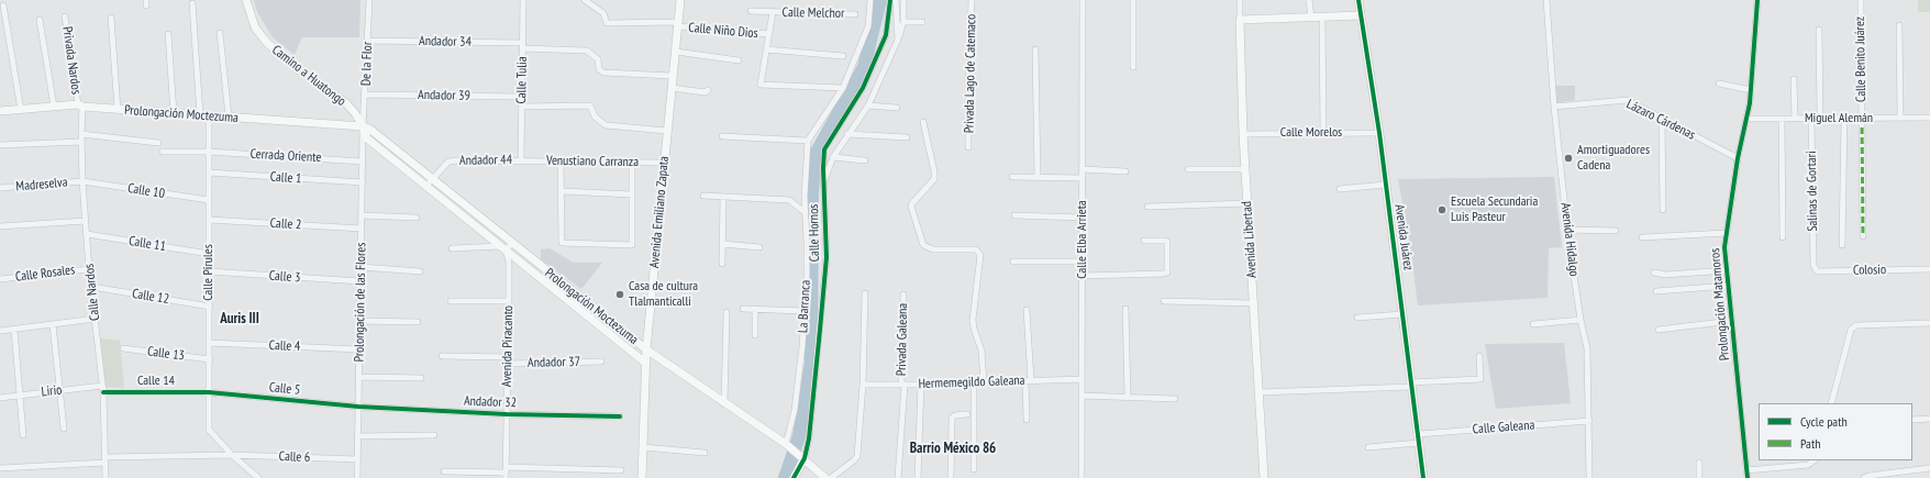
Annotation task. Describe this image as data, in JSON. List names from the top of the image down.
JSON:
{
  "streets": {
    "main road": [
      "Camino a Huatongo",
      "Prolongación Moctezuma",
      "Avenida Emiliano Zapata",
      "Calle Hornos",
      "Avenida Juárez",
      "Avenida Libertad"
    ],
    "street": [
      "Calle Melchor",
      "Calle Niño Dios",
      "Andador 34",
      "Calle Benito Juárez",
      "Privada Nardos",
      "De la Flor",
      "Privada Lago de Catemaco",
      "Calle Tulia",
      "Andador 39",
      "Miguel Alemán",
      "Lázaro Cárdenas",
      "Calle Morelos",
      "Cerrada Oriente",
      "Andador 44",
      "Venustiano Carranza",
      "Calle 1",
      "Madreselva",
      "Calle 10",
      "Salinas de Gortari",
      "Calle 2",
      "Calle Elba Arrieta",
      "Avenida Hidalgo",
      "Calle 11",
      "Colosio",
      "Calle Pirules",
      "Calle Rosales",
      "Calle 3",
      "Calle Nardos",
      "Calle 12",
      "Prolongación de las Flores",
      "Prolongación Matamoros",
      "La Barranca",
      "Privada Galeana",
      "Calle 4",
      "Avenida Piracanto",
      "Calle 13",
      "Andador 37",
      "Calle 14",
      "Hermemegildo Galeana",
      "Calle 5",
      "Lirio",
      "Andador 32",
      "Calle Galeana",
      "Calle 6"
    ]
  },
  "crossings": [
    ["Calle Niño Dios", "Avenida Emiliano Zapata"],
    ["Andador 34", "De la Flor"],
    ["Andador 34", "Calle Tulia"],
    ["Andador 34", "Avenida Emiliano Zapata"],
    ["Calle Benito Juárez", "Miguel Alemán"],
    ["Privada Nardos", "Prolongación Moctezuma"],
    ["Privada Nardos", "Calle Nardos"],
    ["De la Flor", "Camino a Huatongo"],
    ["De la Flor", "Andador 39"],
    ["De la Flor", "Prolongación Moctezuma"],
    ["De la Flor", "Prolongación de las Flores"],
    ["Camino a Huatongo", "Prolongación Moctezuma"],
    ["Camino a Huatongo", "Prolongación de las Flores"],
    ["Calle Tulia", "Andador 39"],
    ["Calle Tulia", "Andador 44"],
    ["Calle Tulia", "Venustiano Carranza"],
    ["Prolongación Moctezuma", "Andador 44"],
    ["Prolongación Moctezuma", "Avenida Emiliano Zapata"],
    ["Prolongación Moctezuma", "Calle Hornos"],
    ["Prolongación Moctezuma", "Calle Pirules"],
    ["Prolongación Moctezuma", "Calle Nardos"],
    ["Prolongación Moctezuma", "Prolongación de las Flores"],
    ["Prolongación Moctezuma", "La Barranca"],
    ["Prolongación Moctezuma", "Avenida Piracanto"],
    ["Miguel Alemán", "Salinas de Gortari"],
    ["Miguel Alemán", "Prolongación Matamoros"],
    ["Lázaro Cárdenas", "Avenida Hidalgo"],
    ["Lázaro Cárdenas", "Prolongación Matamoros"],
    ["Calle Morelos", "Avenida Juárez"],
    ["Calle Morelos", "Avenida Libertad"],
    ["Cerrada Oriente", "Calle Pirules"],
    ["Cerrada Oriente", "Prolongación de las Flores"],
    ["Andador 44", "Venustiano Carranza"],
    ["Venustiano Carranza", "Avenida Emiliano Zapata"],
    ["Calle 1", "Calle Pirules"],
    ["Calle 1", "Prolongación de las Flores"],
    ["Madreselva", "Calle 10"],
    ["Madreselva", "Calle Nardos"],
    ["Calle 10", "Calle Pirules"],
    ["Calle 10", "Calle Nardos"],
    ["Salinas de Gortari", "Colosio"],
    ["Calle 2", "Calle Pirules"],
    ["Calle 2", "Prolongación de las Flores"],
    ["Avenida Juárez", "Calle Galeana"],
    ["Calle Elba Arrieta", "Hermemegildo Galeana"],
    ["Avenida Hidalgo", "Calle Galeana"],
    ["Calle 11", "Calle Pirules"],
    ["Calle 11", "Calle Nardos"],
    ["Calle Pirules", "Calle 3"],
    ["Calle Pirules", "Calle 12"],
    ["Calle Pirules", "Calle 4"],
    ["Calle Pirules", "Calle 13"],
    ["Calle Pirules", "Calle 14"],
    ["Calle Pirules", "Calle 5"],
    ["Calle Pirules", "Calle 6"],
    ["Calle Rosales", "Calle Nardos"],
    ["Calle 3", "Prolongación de las Flores"],
    ["Calle Nardos", "Calle 12"],
    ["Calle Nardos", "Calle 14"],
    ["Calle Nardos", "Lirio"],
    ["Prolongación de las Flores", "Calle 4"],
    ["Prolongación de las Flores", "Calle 5"],
    ["Prolongación de las Flores", "Andador 32"],
    ["Prolongación de las Flores", "Calle 6"],
    ["Privada Galeana", "Hermemegildo Galeana"],
    ["Avenida Piracanto", "Andador 37"],
    ["Avenida Piracanto", "Andador 32"],
    ["Calle 14", "Calle 5"],
    ["Calle 5", "Andador 32"]
  ],
  "districts": ["Auris III", "Barrio México 86"],
  "places": ["Amortiguadores Cadena", "Escuela Secundaria Luis Pasteur", "Casa de cultura Tlalmanticalli"],
  "legend": ["Cycle path", "Path"]
}
